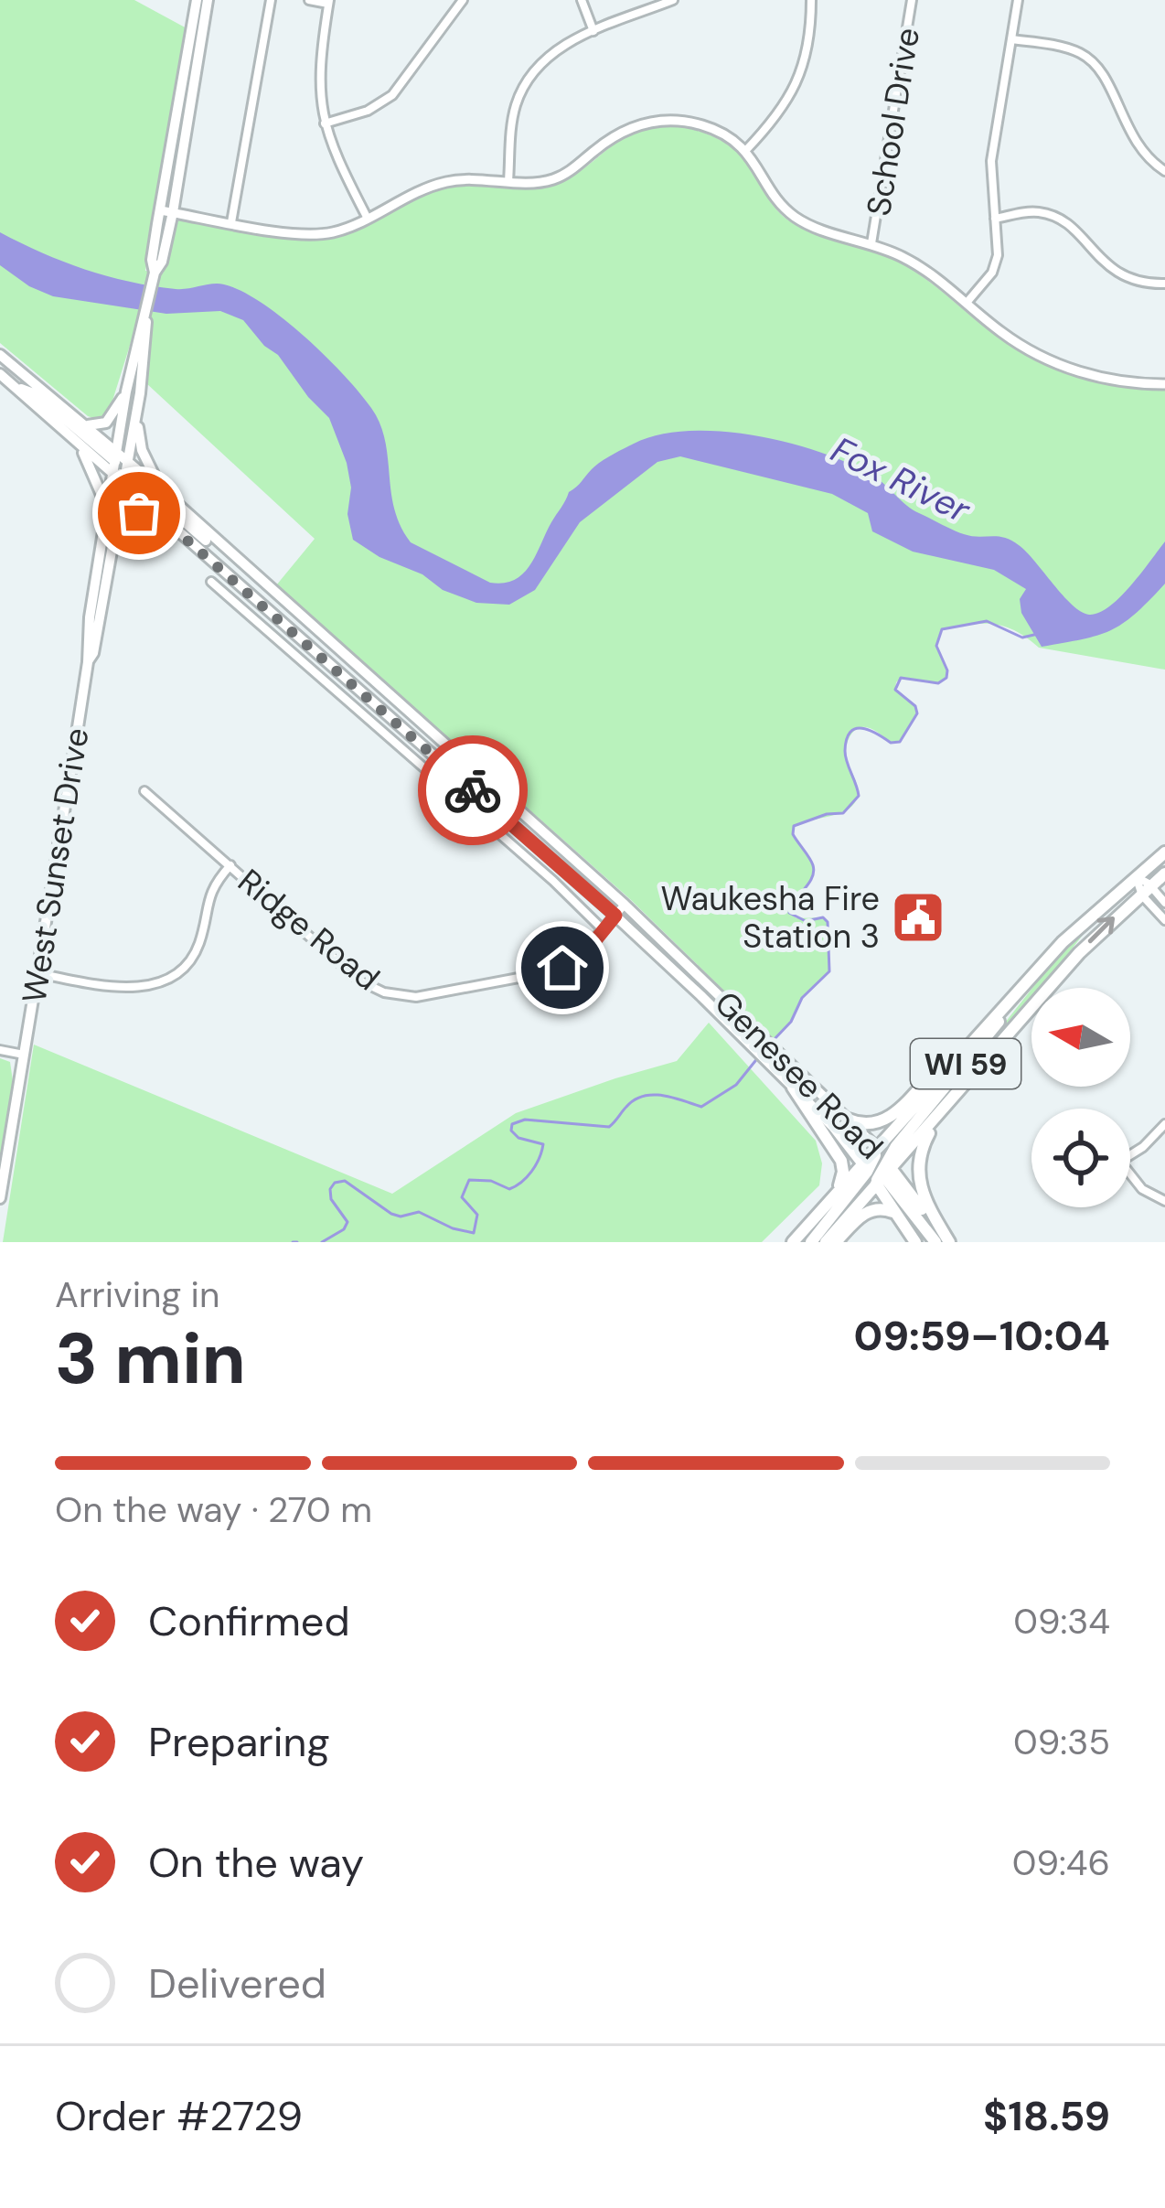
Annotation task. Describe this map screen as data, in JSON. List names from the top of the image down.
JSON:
{
  "streets": {
    "main road": ["West Sunset Drive", "WI 59", "Genesee Road"],
    "street": ["School Drive", "Ridge Road"]
  },
  "crossings": [
    ["West Sunset Drive", "Ridge Road"],
    ["West Sunset Drive", "Genesee Road"],
    ["Ridge Road", "Genesee Road"],
    ["WI 59", "Genesee Road"]
  ],
  "water": ["Fox River"],
  "places": {
    "public building": ["Waukesha Fire Station 3"]
  },
  "north": "left",
  "page": {
    "heading": ["3 min", "Arriving in", "09:59–10:04"],
    "panel": ["Order #2729", "$18.59"],
    "bar": "On the way · 270 m",
    "list": [
      ["Confirmed", "09:34"],
      ["Preparing", "09:35"],
      ["On the way", "09:46"],
      "Delivered"
    ]
  }
}
